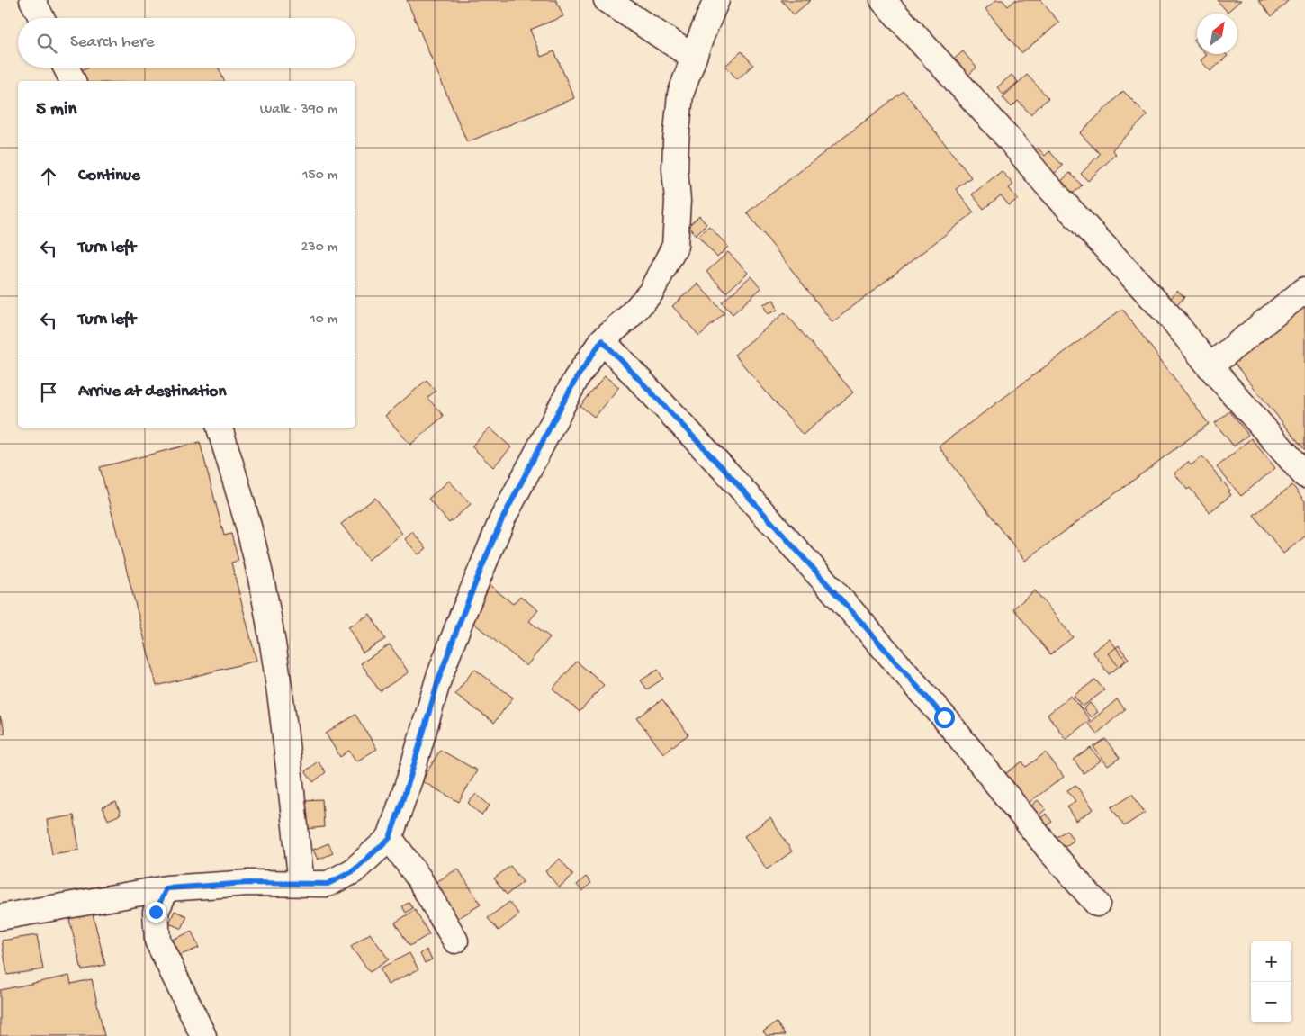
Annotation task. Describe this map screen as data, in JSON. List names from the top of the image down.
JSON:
{
  "north": "top right",
  "page": {
    "search": "Search here",
    "heading": ["5 min", "Walk · 390 m"],
    "list": [
      ["Continue", "150 m"],
      ["Turn left", "230 m"],
      ["Turn left", "10 m"],
      "Arrive at destination"
    ],
    "map_buttons": ["+", "−"]
  }
}
